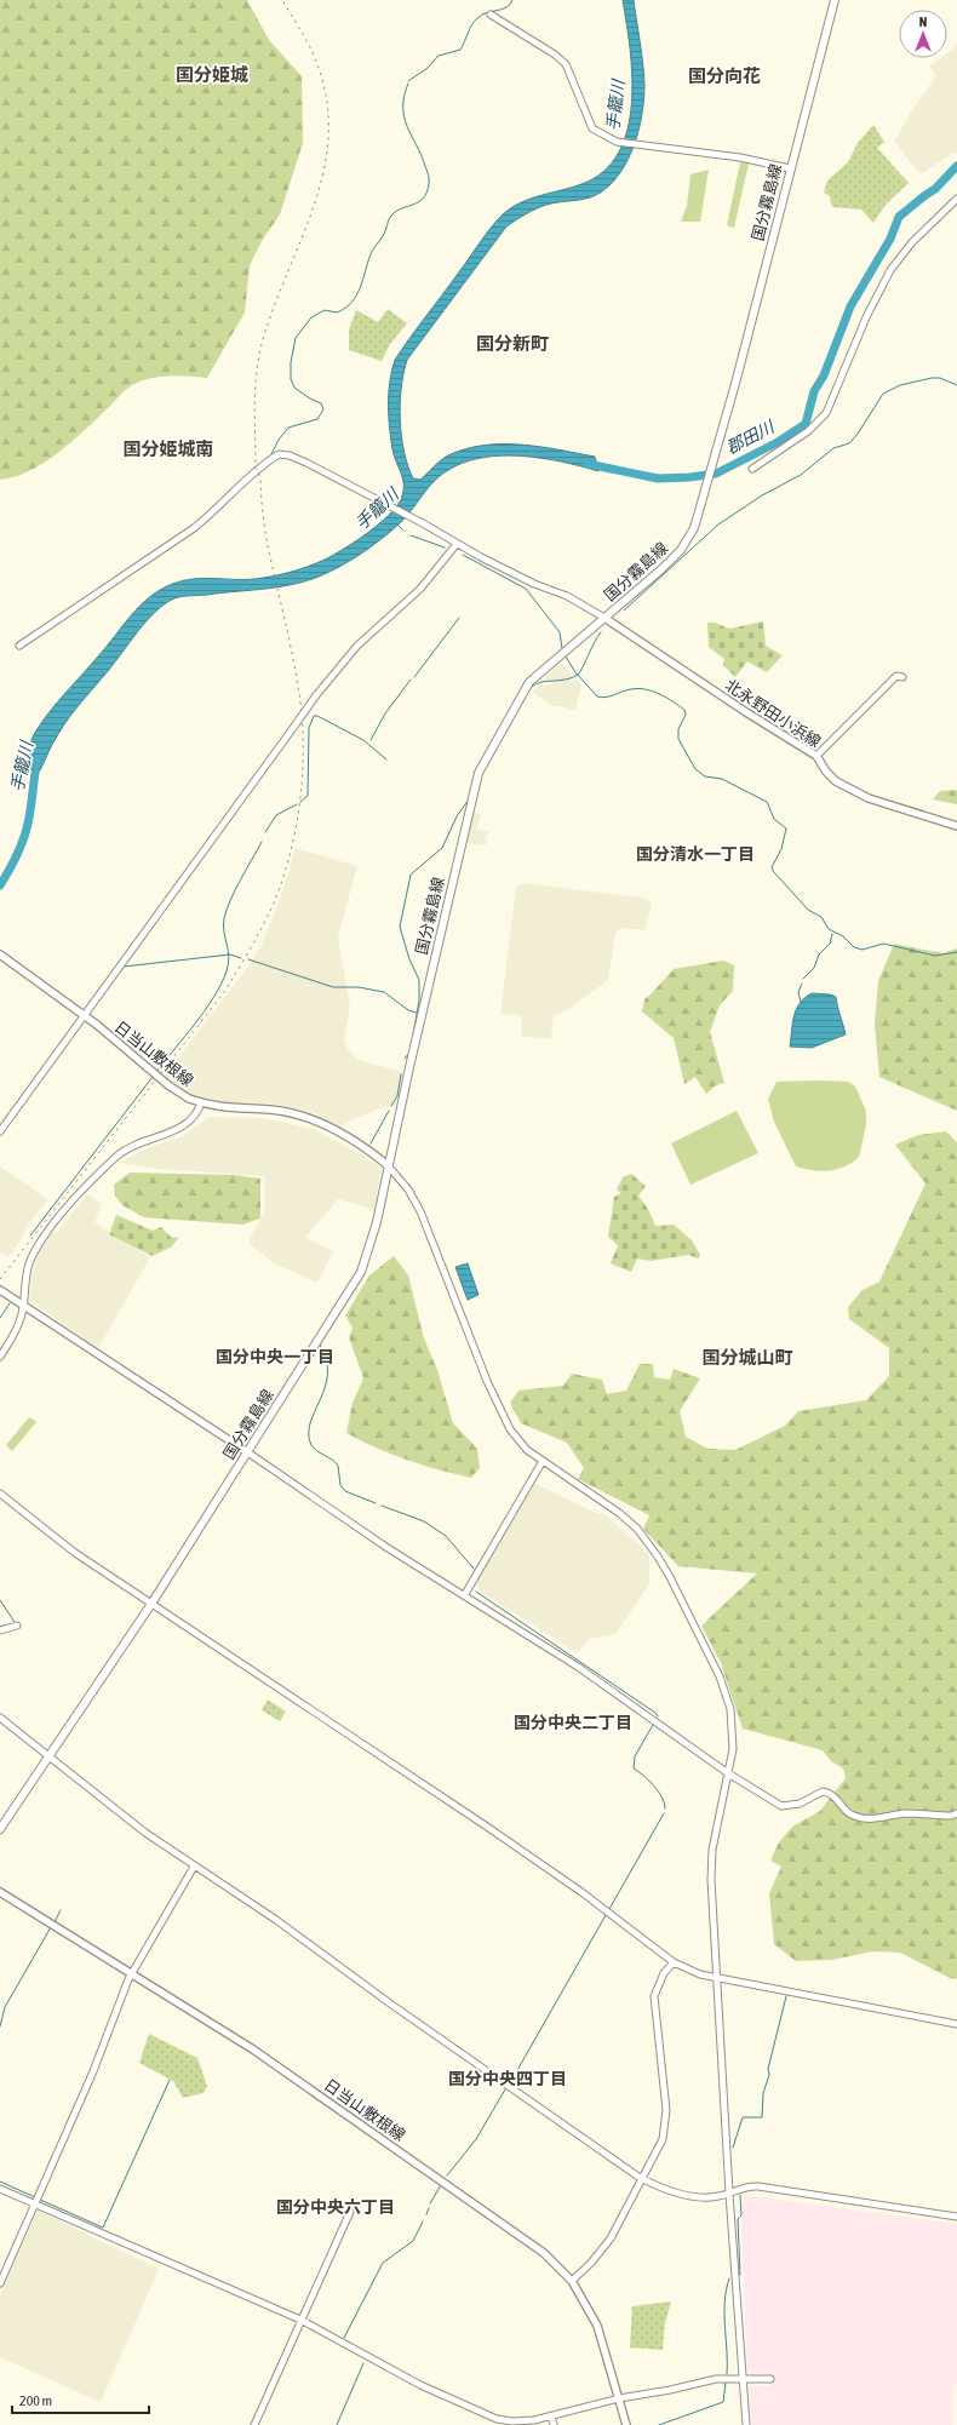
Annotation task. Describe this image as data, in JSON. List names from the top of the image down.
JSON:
{
  "streets": {
    "main road": ["国分霧島線", "北永野田小浜線", "日当山敷根線"]
  },
  "crossings": [
    ["国分霧島線", "北永野田小浜線"],
    ["国分霧島線", "日当山敷根線"]
  ],
  "districts": [
    "国分姫城",
    "国分向花",
    "国分新町",
    "国分姫城南",
    "国分清水一丁目",
    "国分中央一丁目",
    "国分城山町",
    "国分中央二丁目",
    "国分中央四丁目",
    "国分中央六丁目"
  ],
  "water": ["手籠川", "郡田川"],
  "scale_bar": "200 m",
  "north": "top"
}
